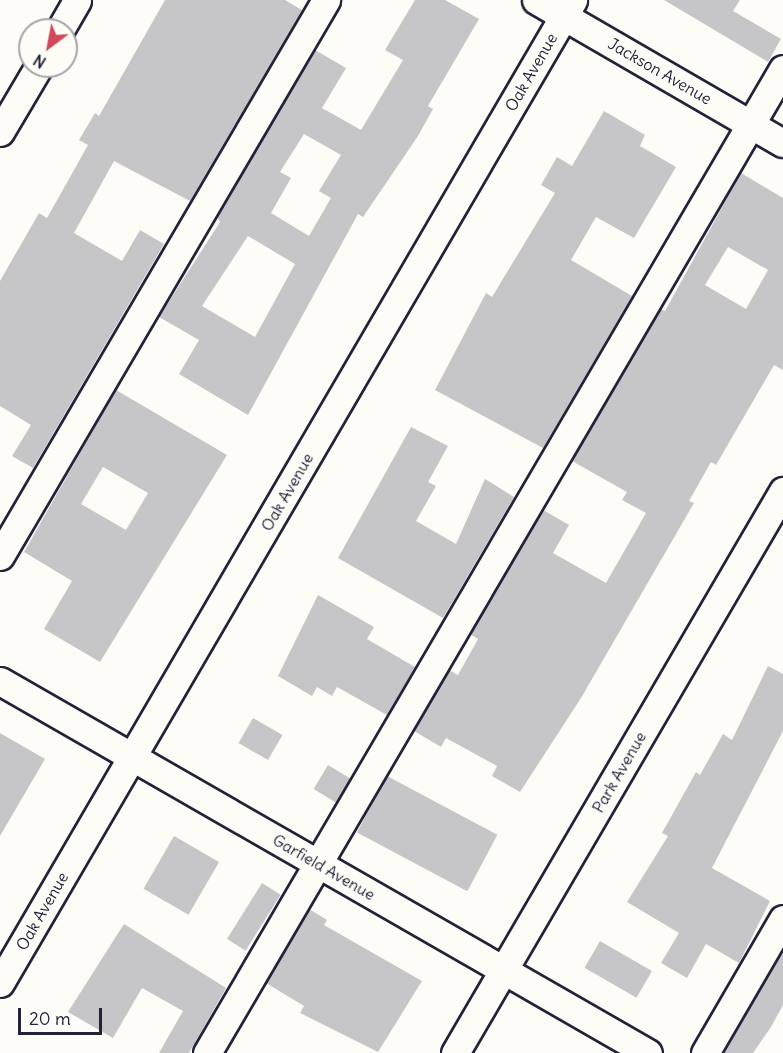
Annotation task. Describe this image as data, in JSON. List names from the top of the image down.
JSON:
{
  "streets": {
    "street": [
      "Jackson Avenue",
      "Oak Avenue",
      "Park Avenue",
      "Garfield Avenue"
    ]
  },
  "crossings": [
    ["Jackson Avenue", "Oak Avenue"],
    ["Oak Avenue", "Garfield Avenue"],
    ["Park Avenue", "Garfield Avenue"]
  ],
  "scale_bar": "20 m",
  "north": "bottom left"
}
